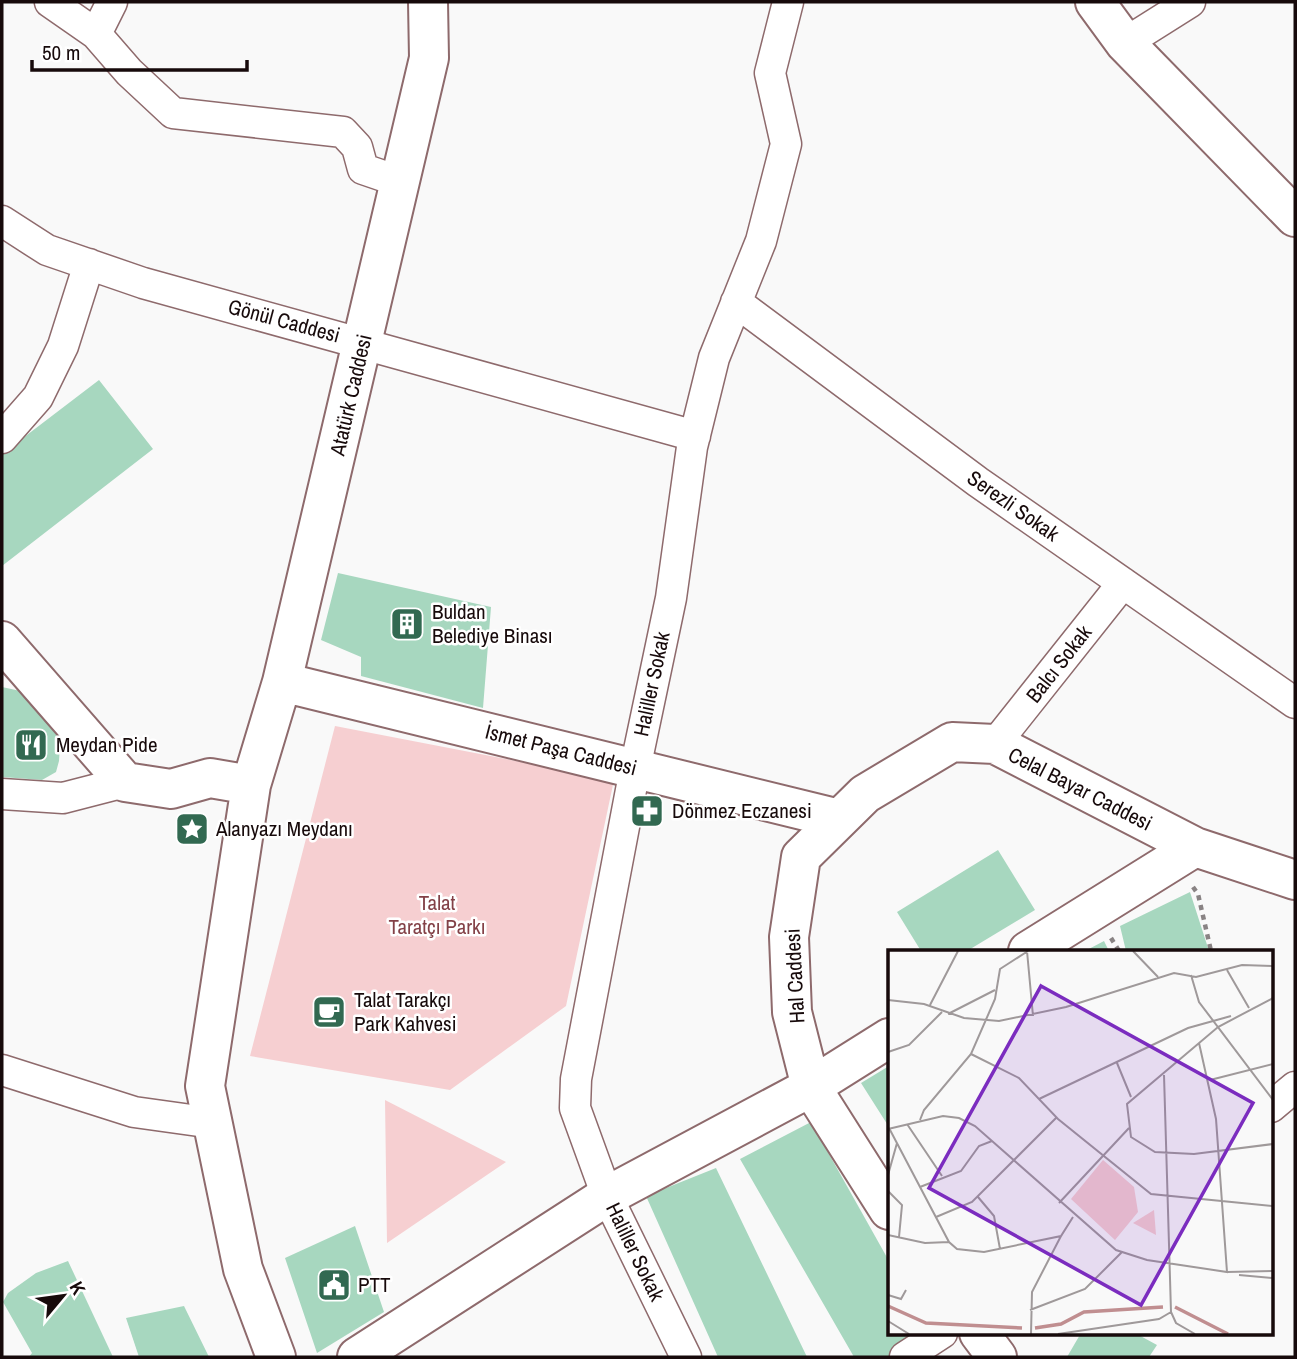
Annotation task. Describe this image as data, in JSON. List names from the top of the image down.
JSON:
{
  "streets": {
    "street": [
      "Gönül Caddesi",
      "Atatürk Caddesi",
      "Serezli Sokak",
      "Balcı Sokak",
      "Haliller Sokak",
      "İsmet Paşa Caddesi",
      "Celal Bayar Caddesi",
      "Hal Caddesi"
    ]
  },
  "crossings": [
    ["Gönül Caddesi", "Atatürk Caddesi"],
    ["Gönül Caddesi", "Haliller Sokak"],
    ["Atatürk Caddesi", "İsmet Paşa Caddesi"],
    ["Serezli Sokak", "Balcı Sokak"],
    ["Serezli Sokak", "Haliller Sokak"],
    ["Balcı Sokak", "Celal Bayar Caddesi"],
    ["Haliller Sokak", "İsmet Paşa Caddesi"],
    ["İsmet Paşa Caddesi", "Celal Bayar Caddesi"],
    ["İsmet Paşa Caddesi", "Hal Caddesi"],
    ["Celal Bayar Caddesi", "Hal Caddesi"]
  ],
  "parks": ["Talat Taratçı Parkı"],
  "places": {
    "building": ["Buldan Belediye Binası"],
    "restaurant": ["Meydan Pide"],
    "pharmacy": ["Dönmez Eczanesi"],
    "place": ["Alanyazı Meydanı"],
    "cafe": ["Talat Tarakçı Park Kahvesi"],
    "public building": ["PTT"]
  },
  "scale_bar": "50 m",
  "north": "top right"
}
